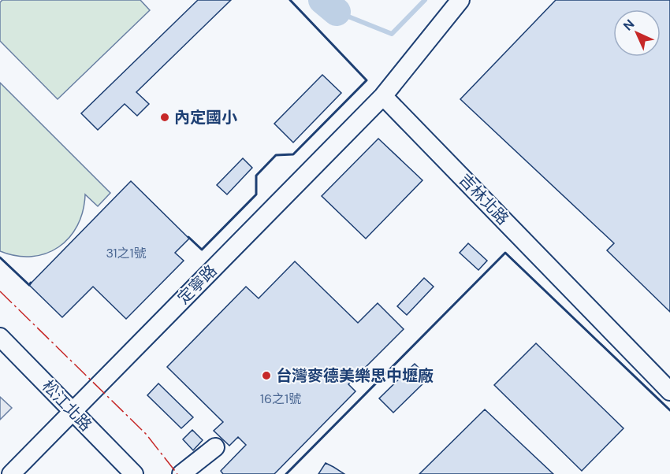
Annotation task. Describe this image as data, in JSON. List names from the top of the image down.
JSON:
{
  "streets": {
    "street": ["吉林北路", "定寧路", "松江北路"]
  },
  "crossings": [
    ["吉林北路", "定寧路"],
    ["定寧路", "松江北路"]
  ],
  "places": ["內定國小", "台灣麥德美樂思中壢廠"],
  "house_numbers": ["31之1號", "16之1號"],
  "north": "top left"
}
